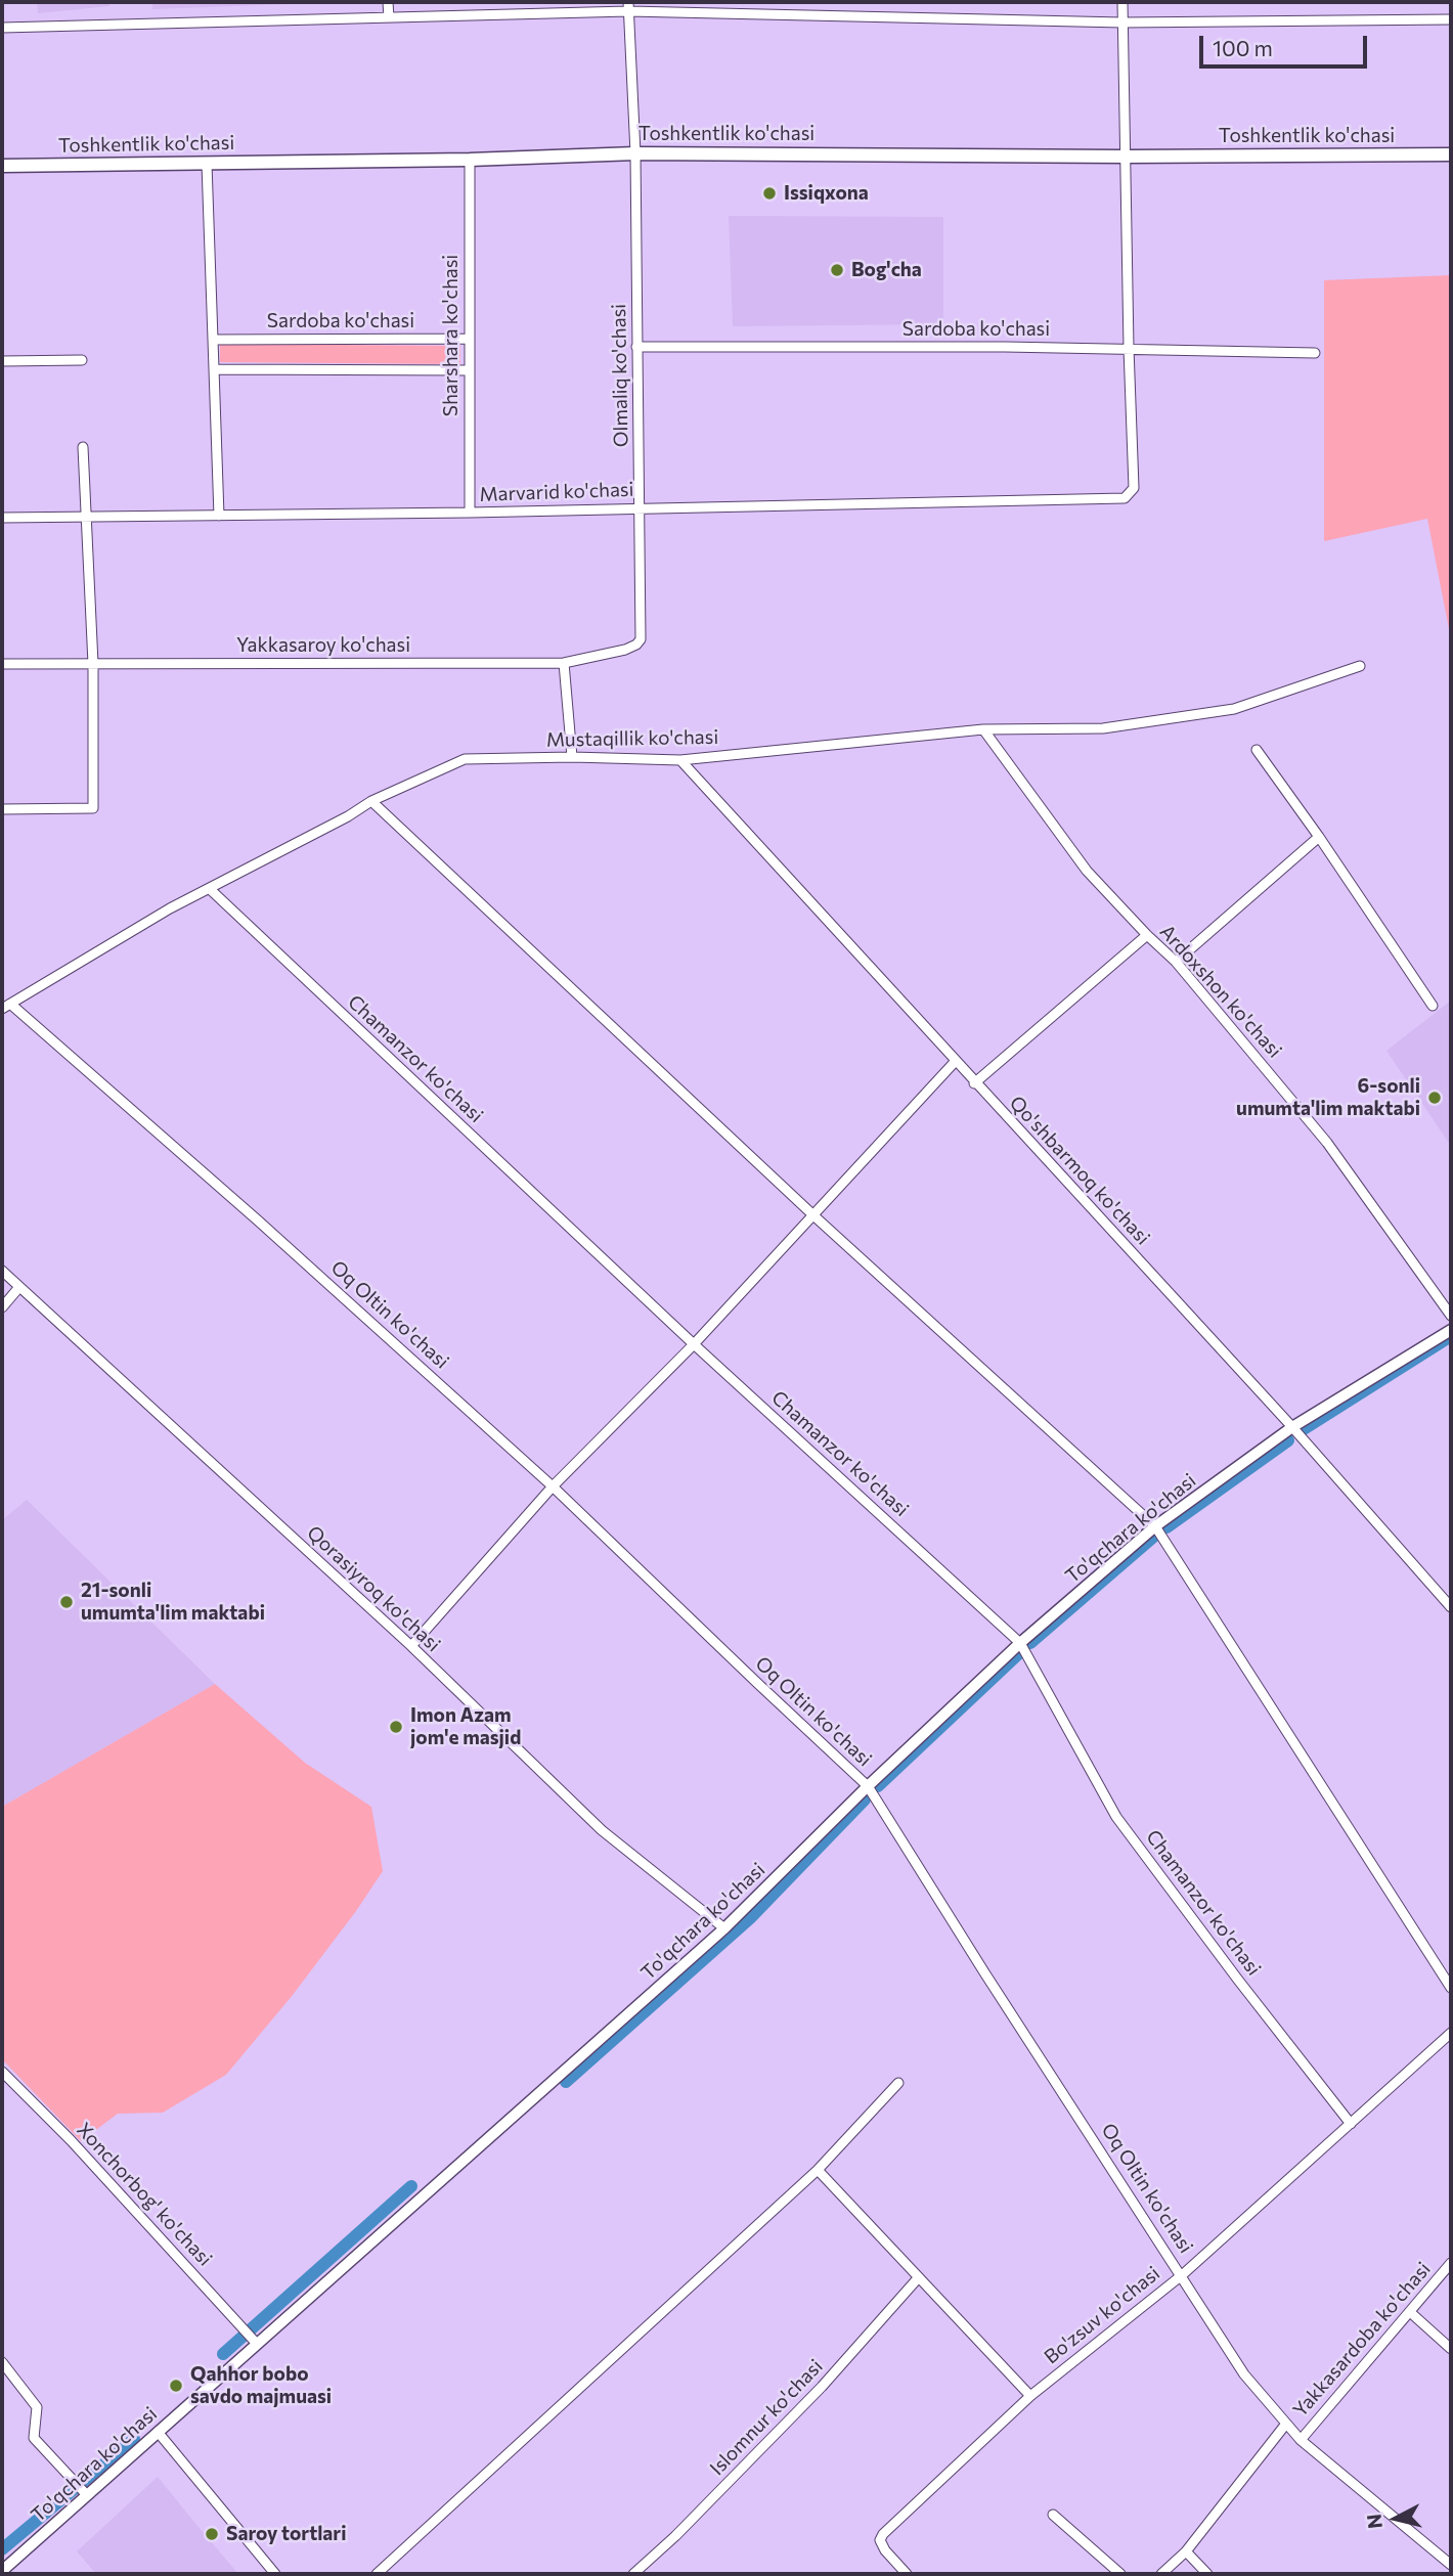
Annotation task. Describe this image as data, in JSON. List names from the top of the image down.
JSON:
{
  "streets": {
    "main road": ["Toshkentlik ko'chasi"],
    "street": [
      "Sardoba ko'chasi",
      "Sharshara ko'chasi",
      "Olmaliq ko'chasi",
      "Marvarid ko'chasi",
      "Yakkasaroy ko'chasi",
      "Mustaqillik ko'chasi",
      "Ardoxshon ko'chasi",
      "Chamanzor ko'chasi",
      "Qo'shbarmoq ko'chasi",
      "Oq Oltin ko'chasi",
      "To'qchara ko'chasi",
      "Qorasiyroq ko'chasi",
      "Xonchorbog' ko'chasi",
      "Bo'zsuv ko'chasi",
      "Yakkasardoba ko'chasi",
      "Islomnur ko'chasi"
    ]
  },
  "crossings": [
    ["Toshkentlik ko'chasi", "Sharshara ko'chasi"],
    ["Toshkentlik ko'chasi", "Olmaliq ko'chasi"],
    ["Sardoba ko'chasi", "Sharshara ko'chasi"],
    ["Sardoba ko'chasi", "Olmaliq ko'chasi"],
    ["Sardoba ko'chasi", "Marvarid ko'chasi"],
    ["Sharshara ko'chasi", "Marvarid ko'chasi"],
    ["Olmaliq ko'chasi", "Marvarid ko'chasi"],
    ["Olmaliq ko'chasi", "Yakkasaroy ko'chasi"],
    ["Mustaqillik ko'chasi", "Ardoxshon ko'chasi"],
    ["Mustaqillik ko'chasi", "Chamanzor ko'chasi"],
    ["Mustaqillik ko'chasi", "Qo'shbarmoq ko'chasi"],
    ["Mustaqillik ko'chasi", "Oq Oltin ko'chasi"],
    ["Chamanzor ko'chasi", "To'qchara ko'chasi"],
    ["Chamanzor ko'chasi", "Bo'zsuv ko'chasi"],
    ["Qo'shbarmoq ko'chasi", "To'qchara ko'chasi"],
    ["Oq Oltin ko'chasi", "To'qchara ko'chasi"],
    ["Oq Oltin ko'chasi", "Bo'zsuv ko'chasi"],
    ["Oq Oltin ko'chasi", "Yakkasardoba ko'chasi"],
    ["To'qchara ko'chasi", "Qorasiyroq ko'chasi"],
    ["To'qchara ko'chasi", "Xonchorbog' ko'chasi"]
  ],
  "places": [
    "Issiqxona",
    "Bog'cha",
    "6-sonli umumta'lim maktabi",
    "21-sonli umumta'lim maktabi",
    "Imon Azam jom'e masjid",
    "Qahhor bobo savdo majmuasi",
    "Saroy tortlari"
  ],
  "scale_bar": "100 m",
  "north": "left"
}
